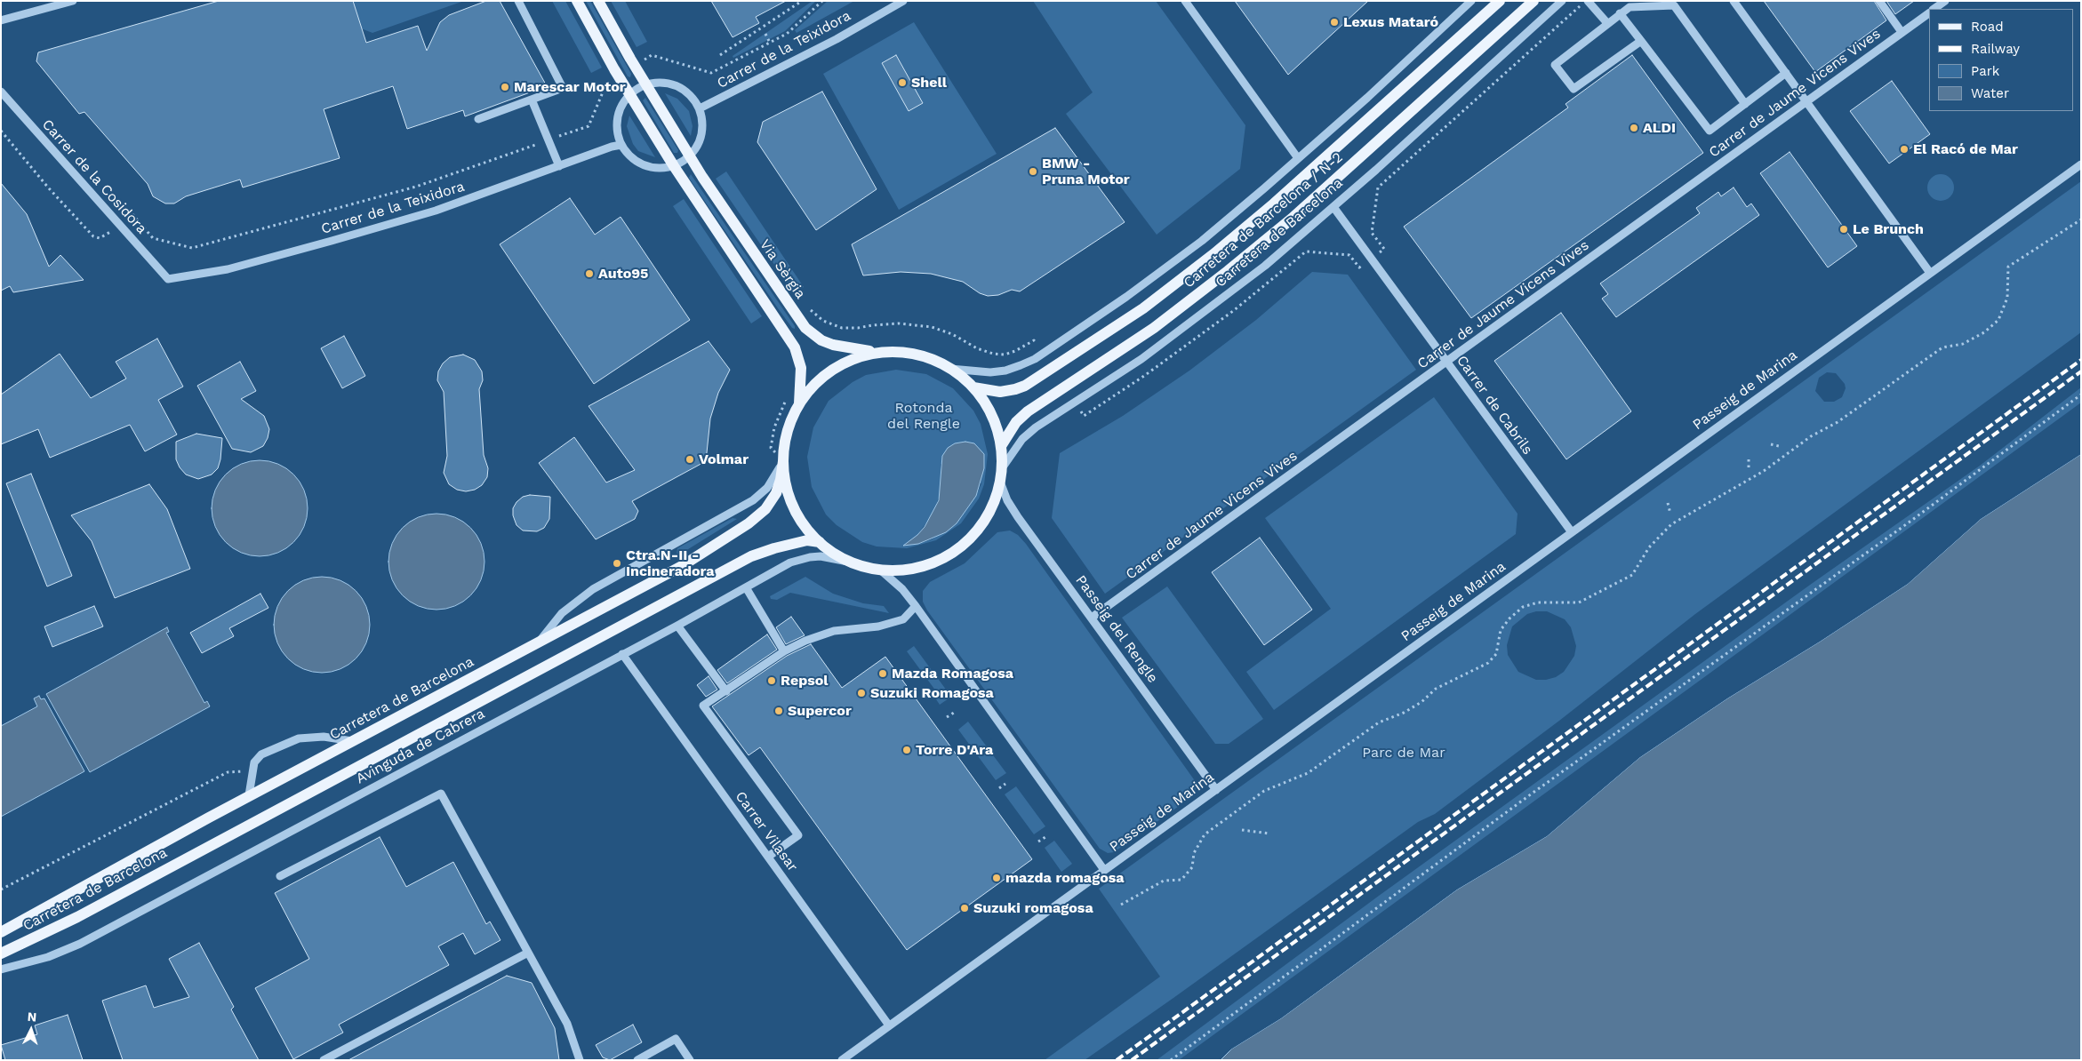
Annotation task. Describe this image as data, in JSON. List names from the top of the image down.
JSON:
{
  "streets": {
    "main road": ["Carretera de Barcelona / N-2", "Carretera de Barcelona", "Via Sèrgia"],
    "street": [
      "Carrer de la Teixidora",
      "Carrer de Jaume Vicens Vives",
      "Carrer de la Cosidora",
      "Passeig de Marina",
      "Carrer de Cabrils",
      "Passeig del Rengle",
      "Avinguda de Cabrera",
      "Carrer Vilasar"
    ]
  },
  "crossings": [
    ["Carrer de la Teixidora", "Carrer de la Cosidora"],
    ["Carrer de Jaume Vicens Vives", "Carrer de Cabrils"],
    ["Carrer de Jaume Vicens Vives", "Passeig del Rengle"],
    ["Carretera de Barcelona", "Carrer de Cabrils"],
    ["Passeig de Marina", "Carrer de Cabrils"],
    ["Passeig de Marina", "Passeig del Rengle"],
    ["Passeig de Marina", "Carrer Vilasar"],
    ["Avinguda de Cabrera", "Carrer Vilasar"]
  ],
  "parks": ["Rotonda del Rengle", "Parc de Mar"],
  "places": [
    "Lexus Mataró",
    "Shell",
    "Marescar Motor",
    "ALDI",
    "El Racó de Mar",
    "BMW - Pruna Motor",
    "Le Brunch",
    "Auto95",
    "Volmar",
    "Ctra.N-II - Incineradora",
    "Mazda Romagosa",
    "Repsol",
    "Suzuki Romagosa",
    "Supercor",
    "Torre D'Ara",
    "mazda romagosa",
    "Suzuki romagosa"
  ],
  "legend": [
    "Road",
    "Railway",
    "Park",
    "Water"
  ],
  "north": "top"
}
